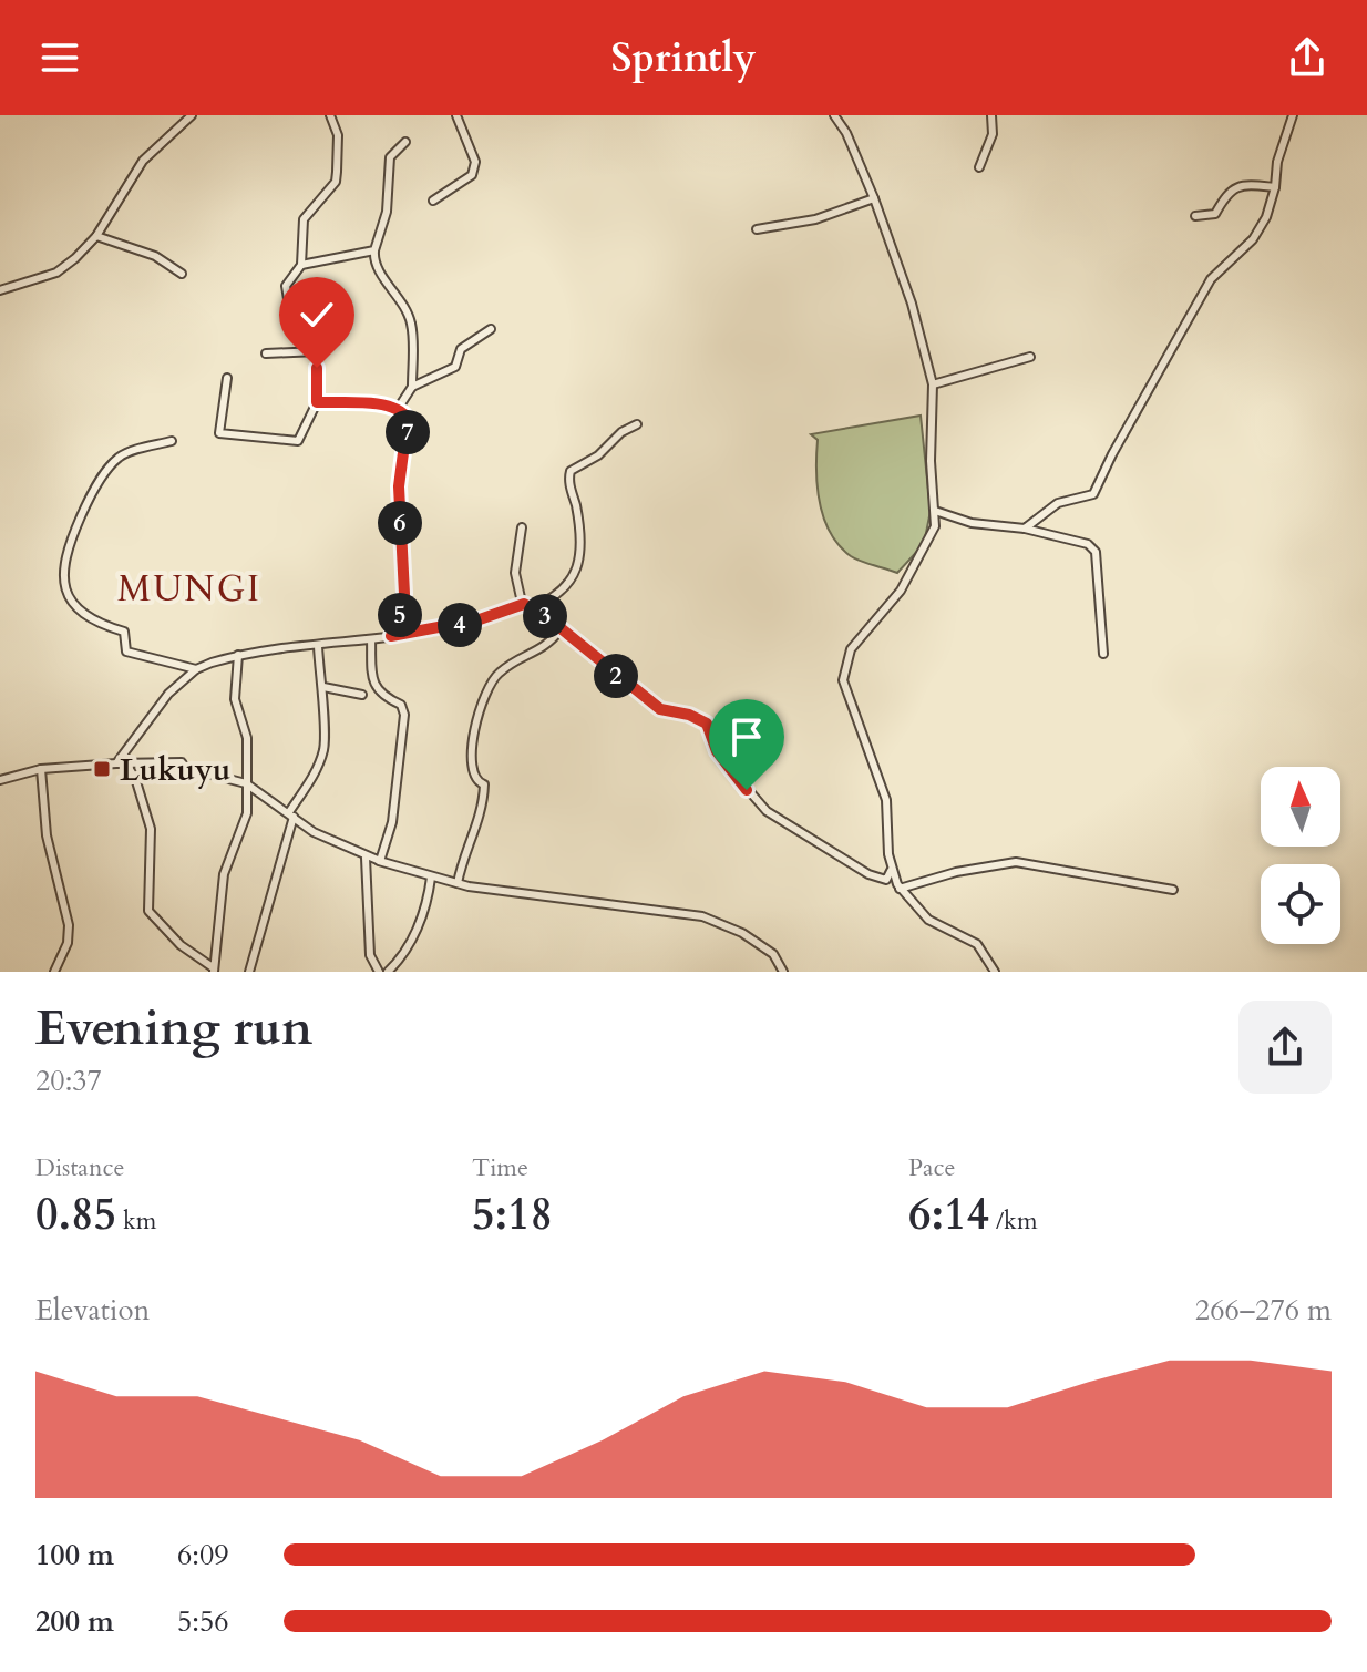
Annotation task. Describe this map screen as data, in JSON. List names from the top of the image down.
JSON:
{
  "districts": ["MUNGI"],
  "places": {
    "transit": ["Lukuyu"]
  },
  "north": "top",
  "page": {
    "header": "Sprintly",
    "pins": [
      "7",
      "6",
      "5",
      "3",
      "4",
      "2"
    ],
    "heading": ["Evening run", "20:37"],
    "stats": [
      ["Distance", "0.85 km"],
      ["Time", "5:18"],
      ["Pace", "6:14 /km"]
    ],
    "chart": ["Elevation", "266–276 m"],
    "list": [
      {
        "name": "100 m",
        "note": "6:09"
      },
      {
        "name": "200 m",
        "note": "5:56"
      }
    ]
  }
}
